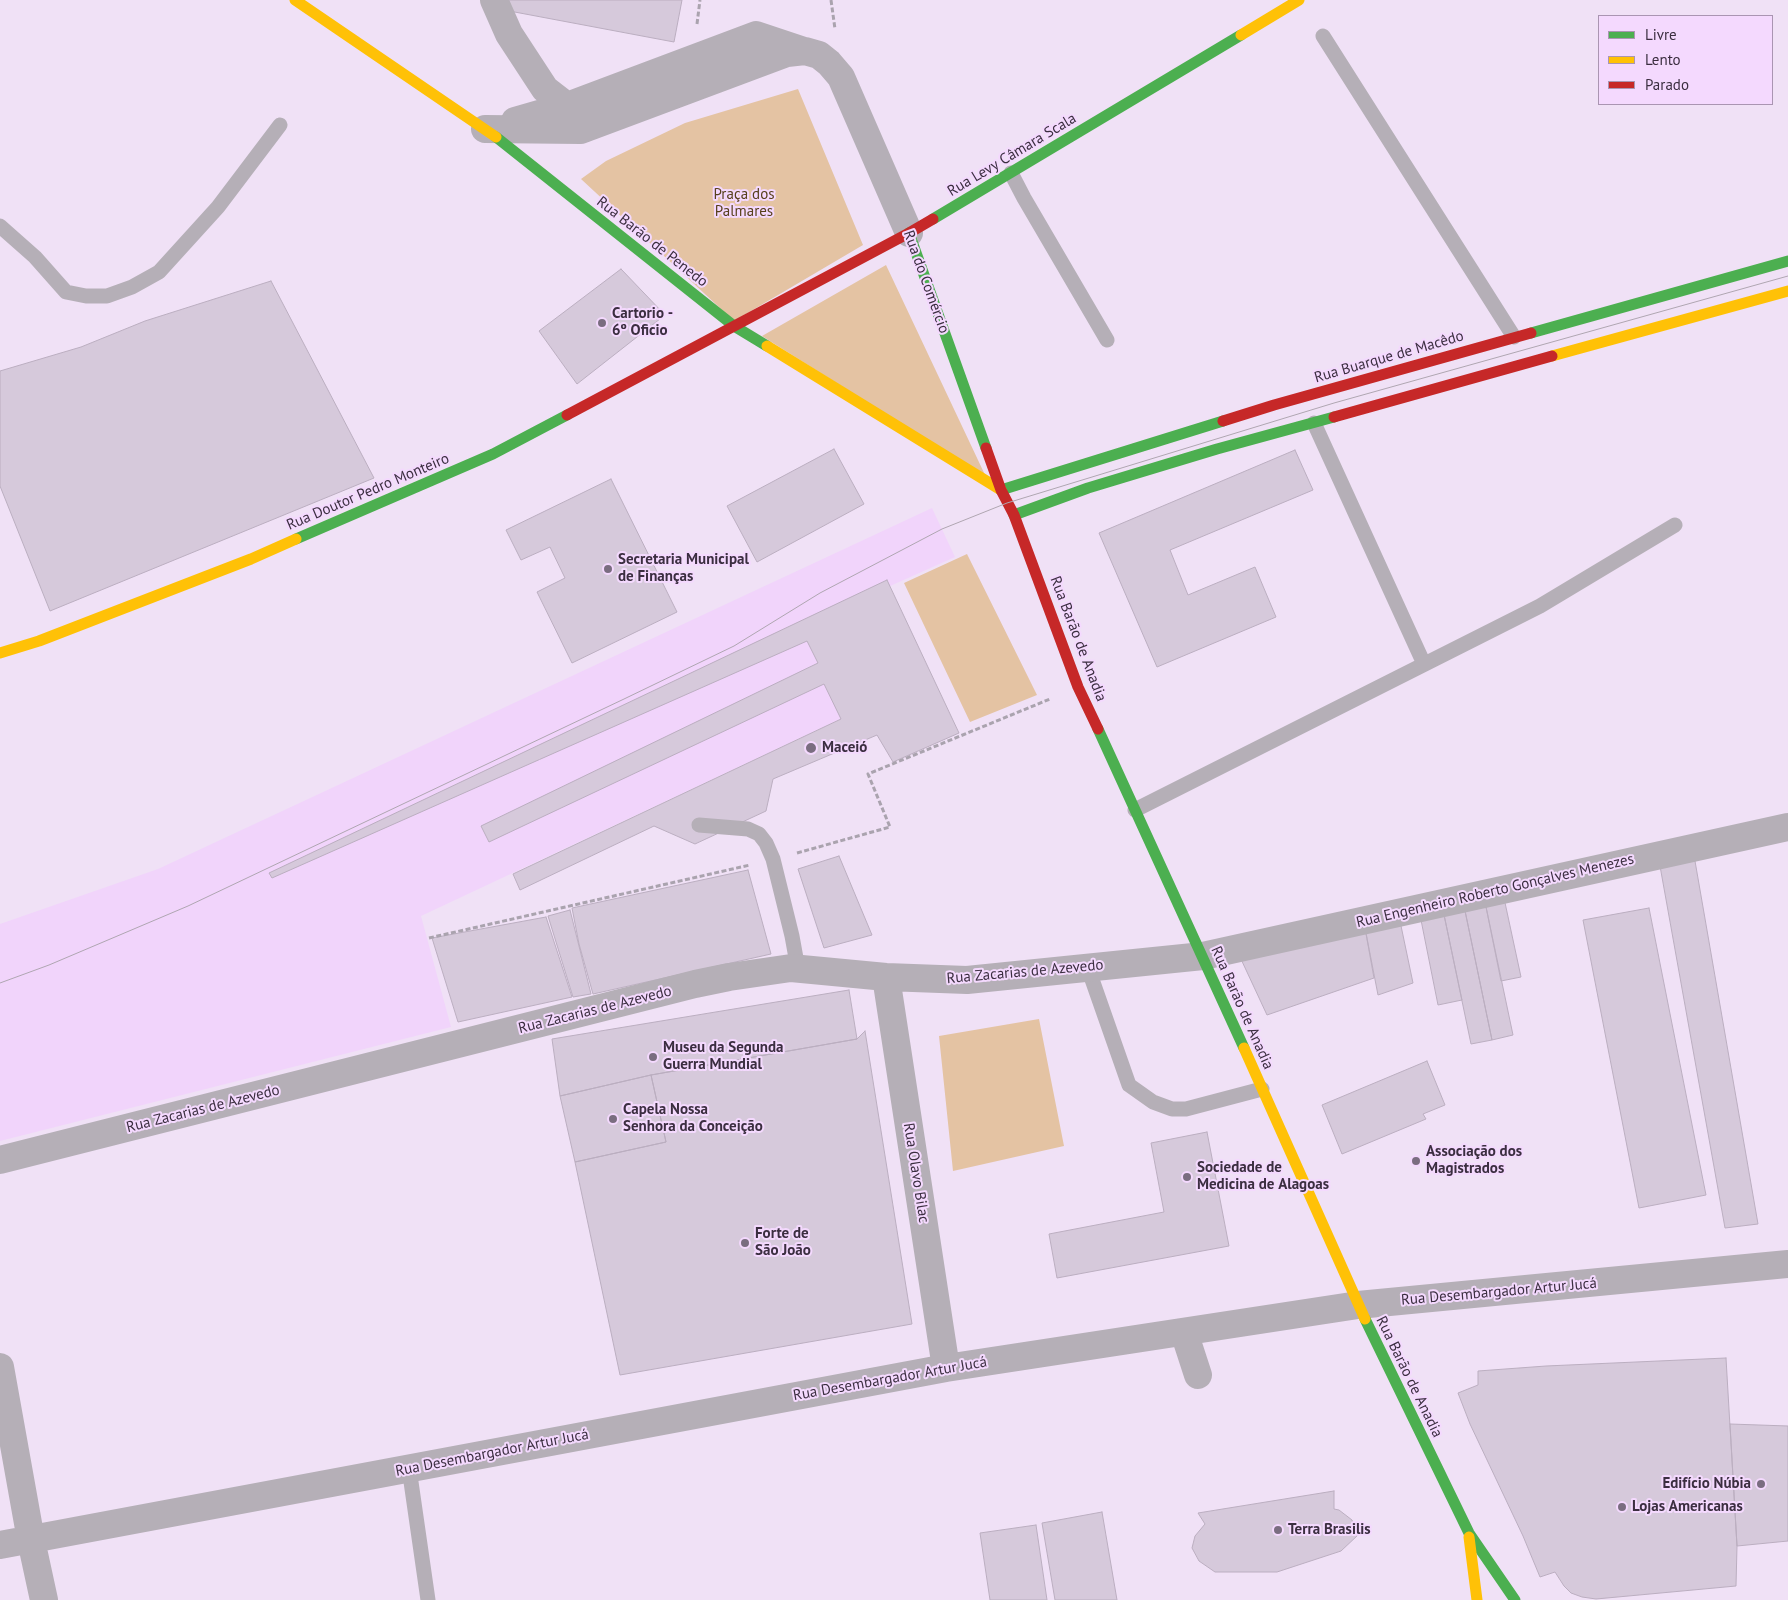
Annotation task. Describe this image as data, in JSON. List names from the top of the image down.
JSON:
{
  "streets": {
    "street": [
      "Rua Levy Câmara Scala",
      "Rua Barão de Penedo",
      "Rua do Comércio",
      "Rua Buarque de Macêdo",
      "Rua Doutor Pedro Monteiro",
      "Rua Barão de Anadia",
      "Rua Engenheiro Roberto Gonçalves Menezes",
      "Rua Zacarias de Azevedo",
      "Rua Olavo Bilac",
      "Rua Desembargador Artur Jucá"
    ]
  },
  "crossings": [
    ["Rua Levy Câmara Scala", "Rua Barão de Penedo"],
    ["Rua Levy Câmara Scala", "Rua do Comércio"],
    ["Rua Levy Câmara Scala", "Rua Doutor Pedro Monteiro"],
    ["Rua Barão de Penedo", "Rua do Comércio"],
    ["Rua Barão de Penedo", "Rua Buarque de Macêdo"],
    ["Rua Barão de Penedo", "Rua Doutor Pedro Monteiro"],
    ["Rua Barão de Penedo", "Rua Barão de Anadia"],
    ["Rua do Comércio", "Rua Buarque de Macêdo"],
    ["Rua do Comércio", "Rua Barão de Anadia"],
    ["Rua Buarque de Macêdo", "Rua Barão de Anadia"],
    ["Rua Barão de Anadia", "Rua Engenheiro Roberto Gonçalves Menezes"],
    ["Rua Barão de Anadia", "Rua Zacarias de Azevedo"],
    ["Rua Barão de Anadia", "Rua Desembargador Artur Jucá"],
    ["Rua Engenheiro Roberto Gonçalves Menezes", "Rua Zacarias de Azevedo"],
    ["Rua Zacarias de Azevedo", "Rua Olavo Bilac"],
    ["Rua Olavo Bilac", "Rua Desembargador Artur Jucá"]
  ],
  "parks": ["Praça dos Palmares"],
  "places": [
    "Cartorio - 6º Oficio",
    "Secretaria Municipal de Finanças",
    "Maceió",
    "Museu da Segunda Guerra Mundial",
    "Capela Nossa Senhora da Conceição",
    "Associação dos Magistrados",
    "Sociedade de Medicina de Alagoas",
    "Forte de São João",
    "Edifício Núbia",
    "Lojas Americanas",
    "Terra Brasilis"
  ],
  "legend": ["Livre", "Lento", "Parado"]
}
